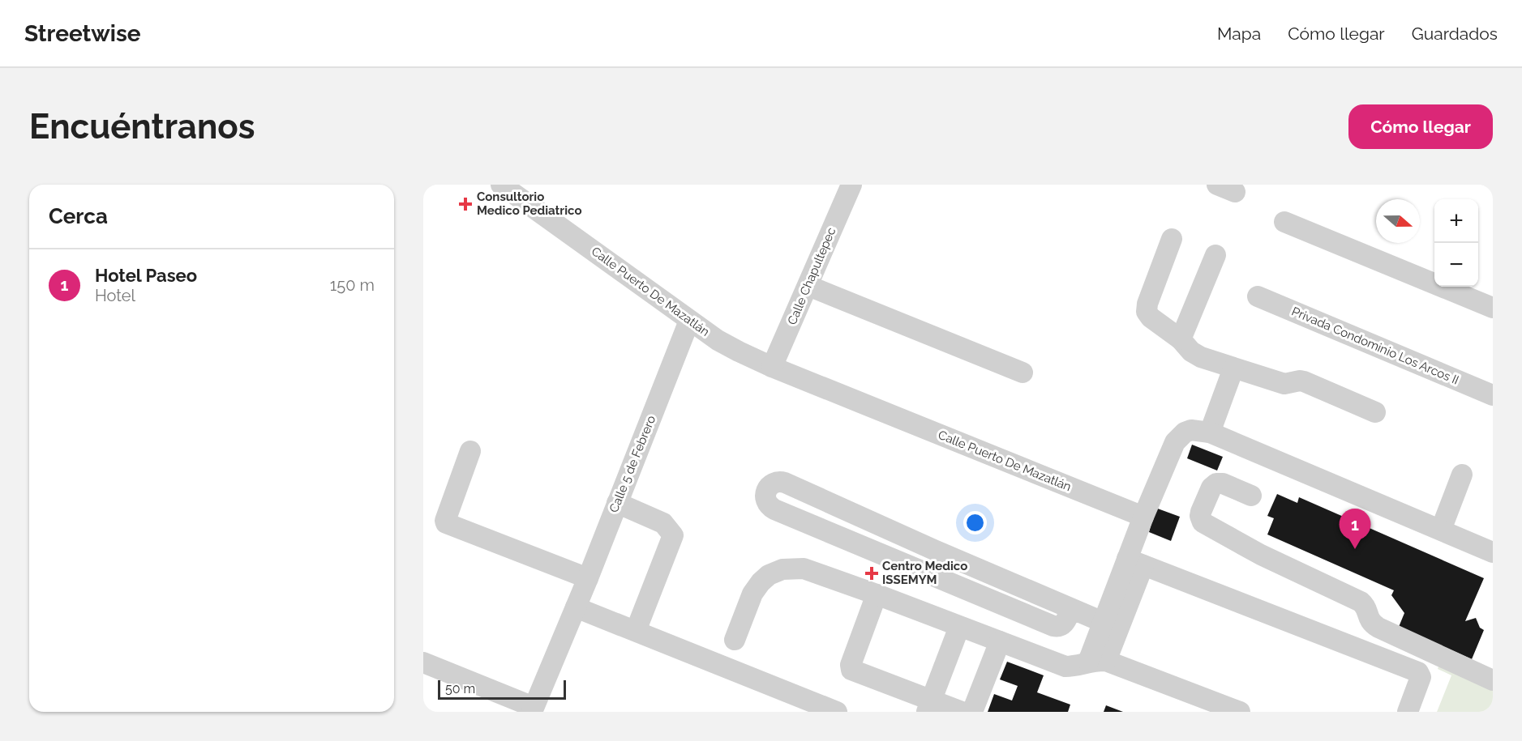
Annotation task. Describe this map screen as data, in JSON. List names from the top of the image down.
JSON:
{
  "streets": {
    "street": [
      "Calle Chapultepec",
      "Calle Puerto De Mazatlán",
      "Privada Condominio Los Arcos II",
      "Calle 5 de Febrero"
    ]
  },
  "crossings": [
    ["Calle Chapultepec", "Calle Puerto De Mazatlán"],
    ["Calle Puerto De Mazatlán", "Calle 5 de Febrero"]
  ],
  "places": {
    "health": ["Consultorio Medico Pediatrico", "Centro Medico ISSEMYM"]
  },
  "scale_bar": "50 m",
  "north": "right",
  "page": {
    "header": "Streetwise",
    "nav": ["Mapa", "Cómo llegar", "Guardados"],
    "buttons": "Cómo llegar",
    "title": "Encuéntranos",
    "heading": "Cerca",
    "map_buttons": ["+", "−"],
    "list": [
      {
        "mark": "1",
        "name": "Hotel Paseo",
        "note": "Hotel",
        "value": "150 m"
      }
    ],
    "pins": "1",
    "scale": "50 m"
  }
}
